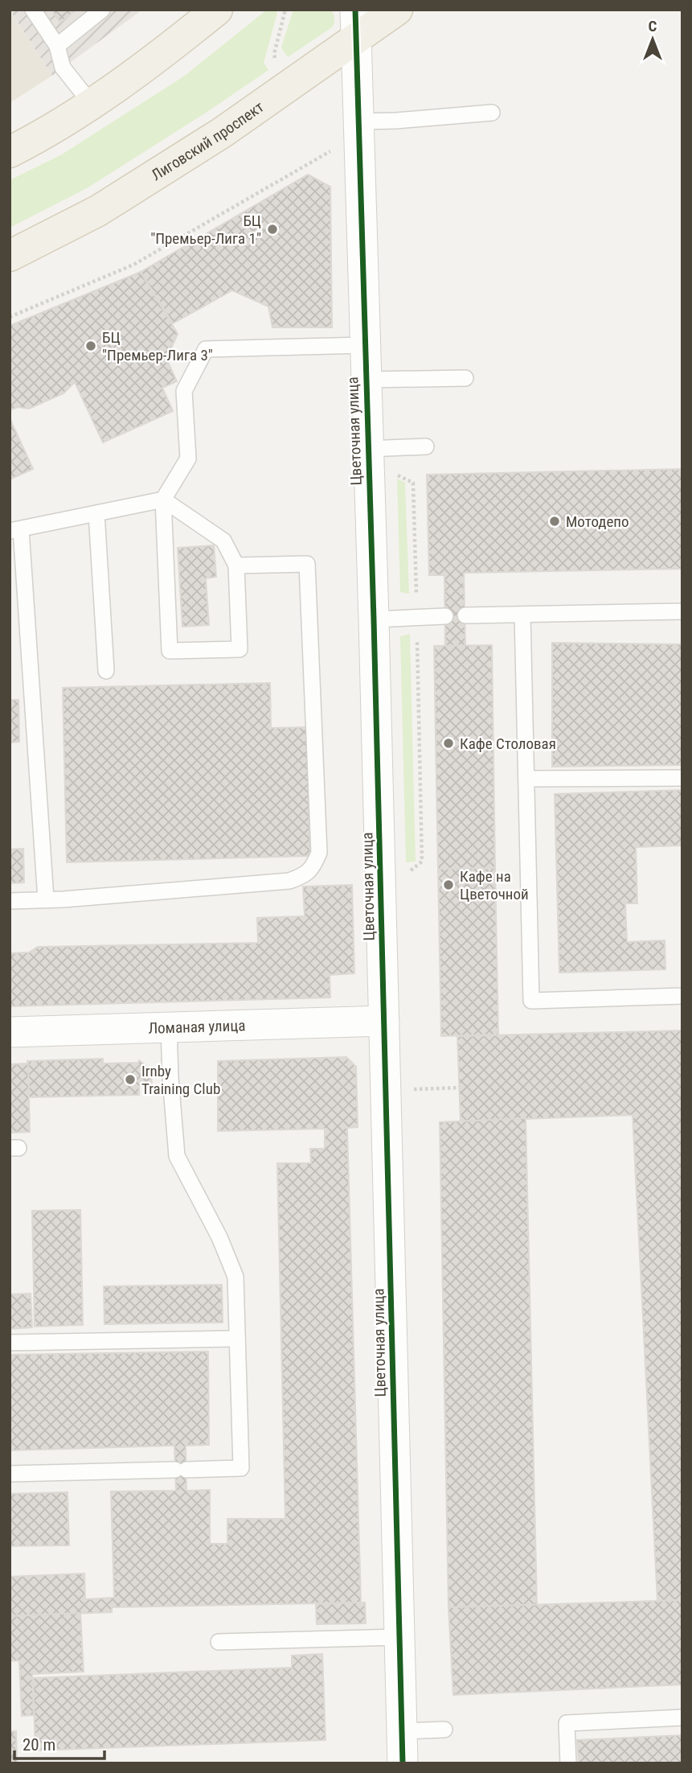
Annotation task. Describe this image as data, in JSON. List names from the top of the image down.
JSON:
{
  "streets": {
    "main road": ["Лиговский проспект"],
    "street": ["Цветочная улица", "Ломаная улица"]
  },
  "crossings": [
    ["Лиговский проспект", "Цветочная улица"],
    ["Цветочная улица", "Ломаная улица"]
  ],
  "places": [
    "БЦ \"Премьер-Лига 1\"",
    "БЦ \"Премьер-Лига 3\"",
    "Мотодепо",
    "Кафе Столовая",
    "Кафе на Цветочной",
    "Irnby Training Club"
  ],
  "scale_bar": "20 m",
  "north": "top"
}
